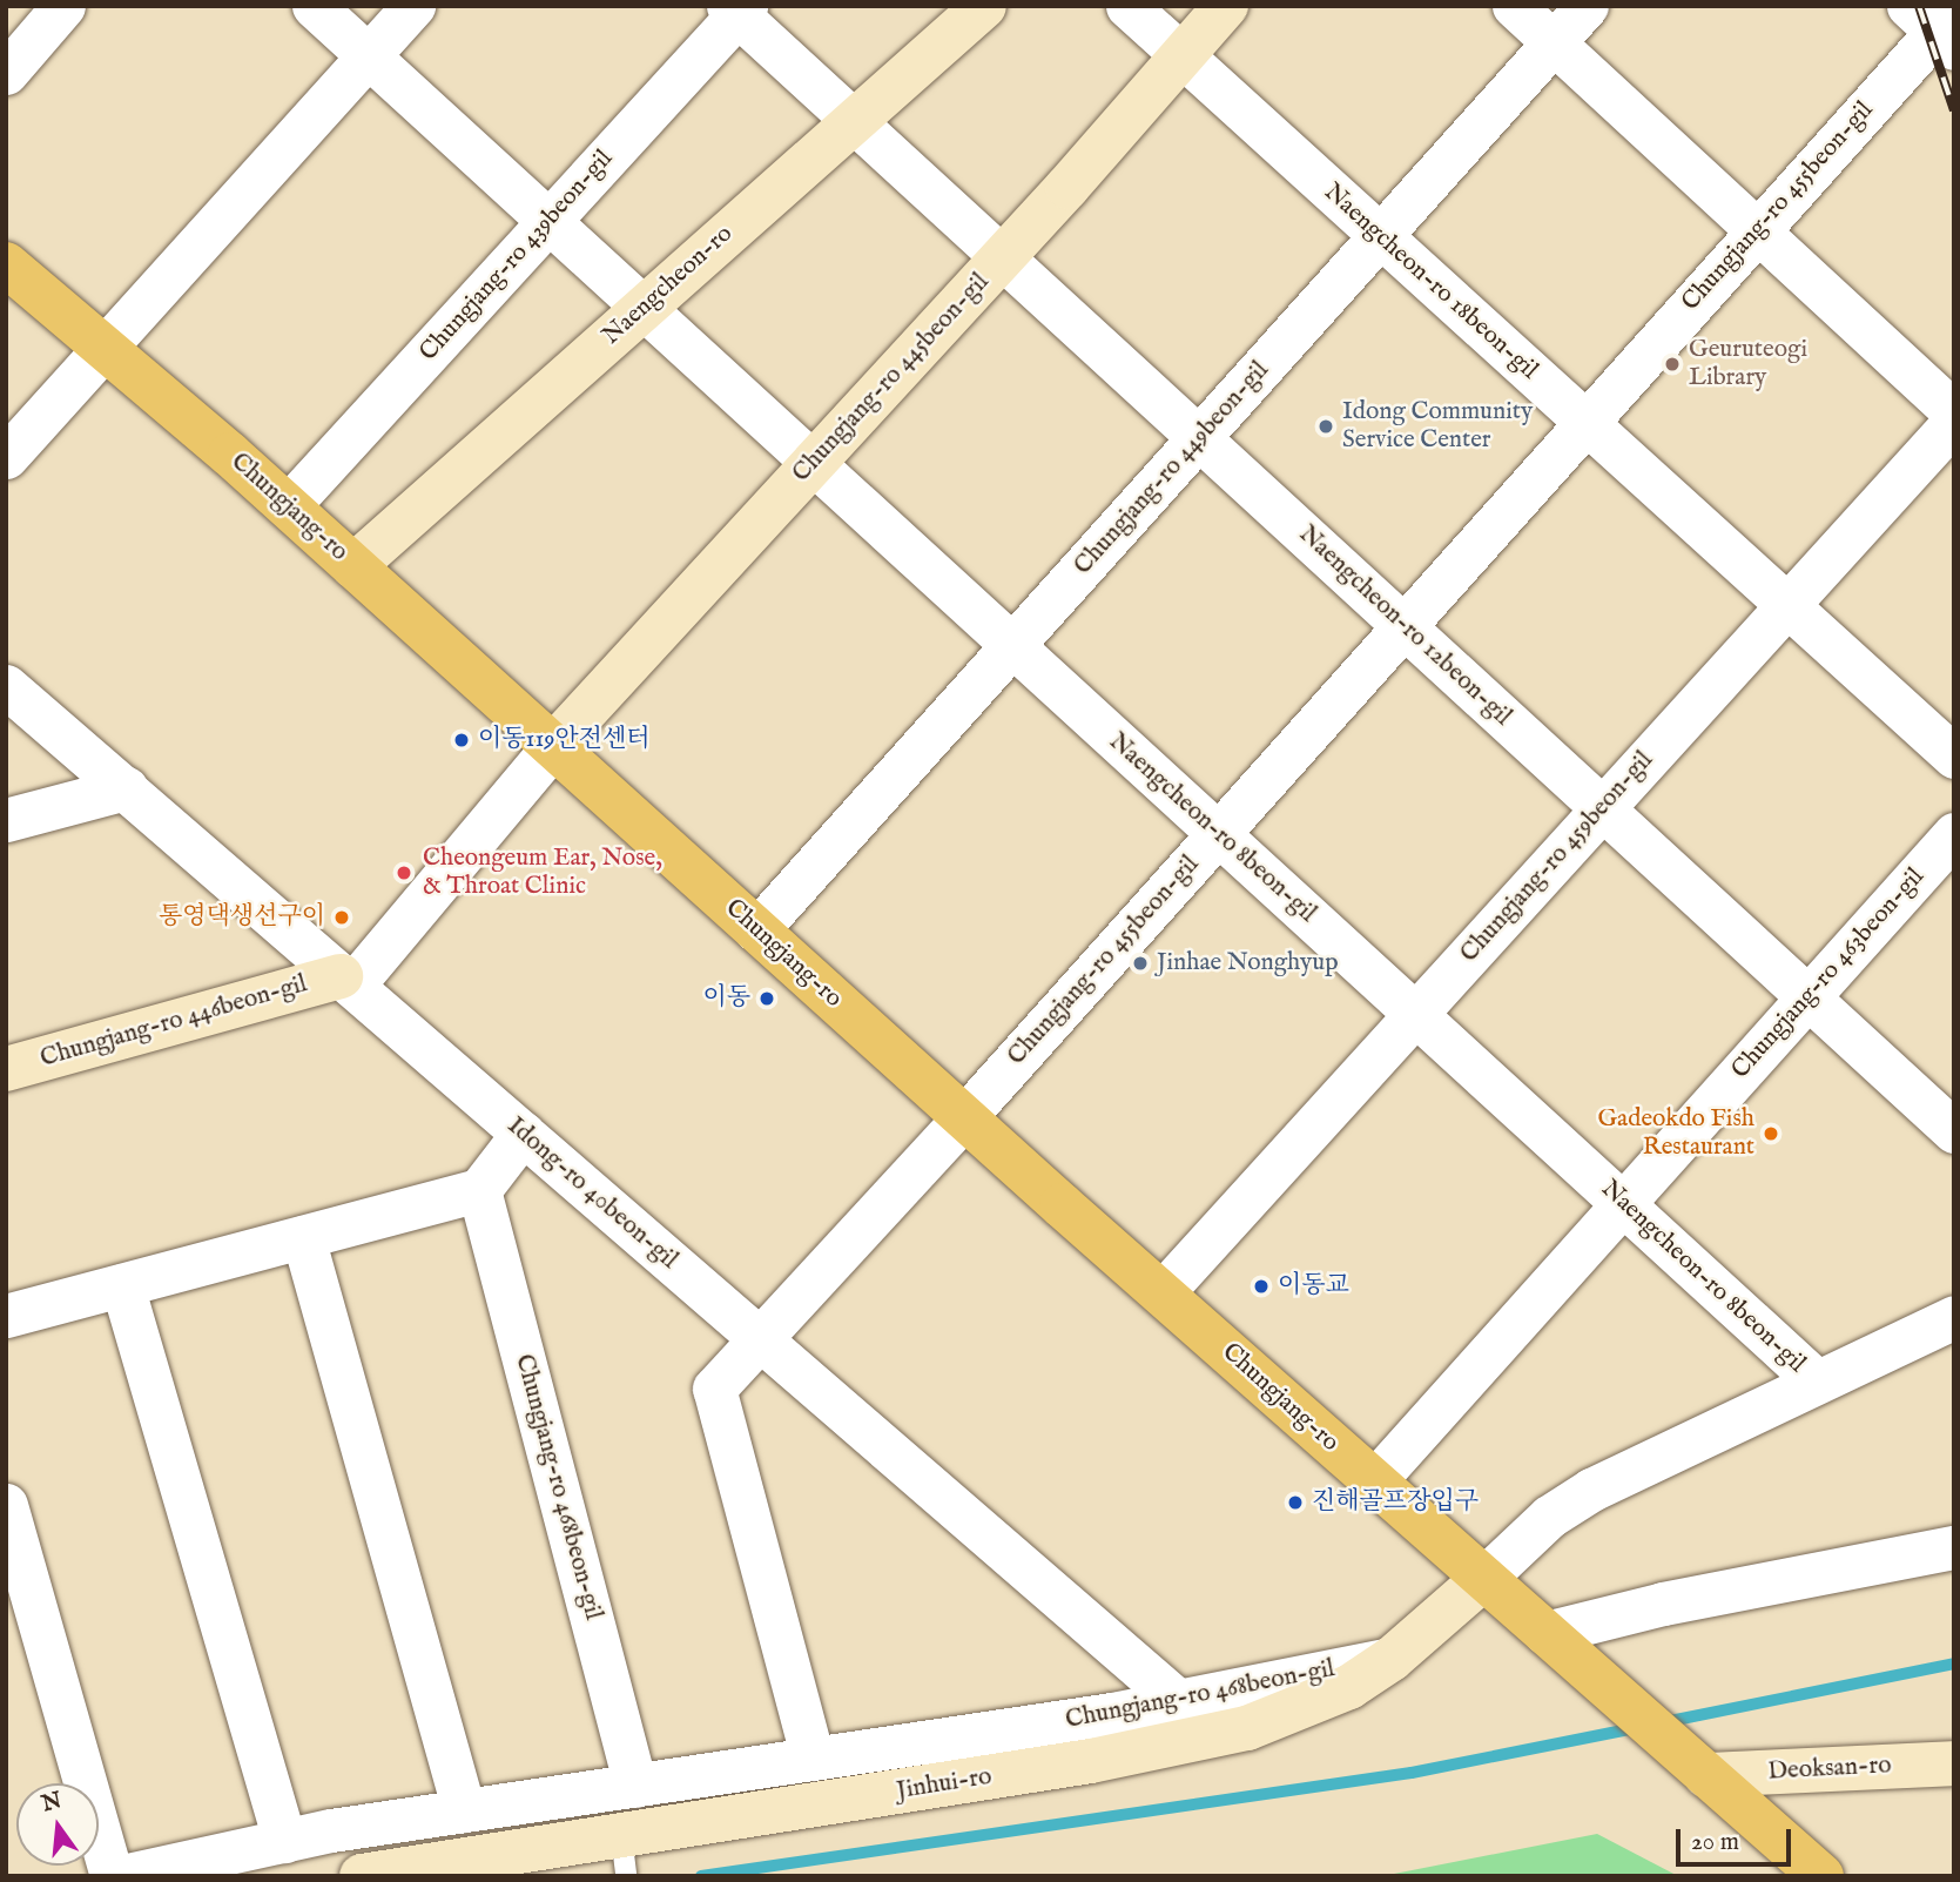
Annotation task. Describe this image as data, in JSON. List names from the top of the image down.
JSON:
{
  "streets": {
    "main road": [
      "Naengcheon-ro",
      "Chungjang-ro 445beon-gil",
      "Chungjang-ro",
      "Chungjang-ro 446beon-gil",
      "Deoksan-ro",
      "Jinhui-ro"
    ],
    "street": [
      "Chungjang-ro 455beon-gil",
      "Chungjang-ro 439beon-gil",
      "Naengcheon-ro 18beon-gil",
      "Chungjang-ro 449beon-gil",
      "Naengcheon-ro 12beon-gil",
      "Naengcheon-ro 8beon-gil",
      "Chungjang-ro 459beon-gil",
      "Chungjang-ro 463beon-gil",
      "Idong-ro 40beon-gil",
      "Chungjang-ro 468beon-gil"
    ]
  },
  "crossings": [
    ["Chungjang-ro 455beon-gil", "Naengcheon-ro 18beon-gil"],
    ["Chungjang-ro 455beon-gil", "Chungjang-ro"],
    ["Chungjang-ro 455beon-gil", "Naengcheon-ro 12beon-gil"],
    ["Chungjang-ro 455beon-gil", "Naengcheon-ro 8beon-gil"],
    ["Chungjang-ro 455beon-gil", "Idong-ro 40beon-gil"],
    ["Chungjang-ro 439beon-gil", "Chungjang-ro"],
    ["Chungjang-ro 439beon-gil", "Naengcheon-ro 12beon-gil"],
    ["Chungjang-ro 439beon-gil", "Naengcheon-ro 8beon-gil"],
    ["Naengcheon-ro 18beon-gil", "Chungjang-ro 445beon-gil"],
    ["Naengcheon-ro 18beon-gil", "Chungjang-ro 449beon-gil"],
    ["Naengcheon-ro 18beon-gil", "Chungjang-ro 459beon-gil"],
    ["Naengcheon-ro", "Chungjang-ro"],
    ["Naengcheon-ro", "Naengcheon-ro 12beon-gil"],
    ["Naengcheon-ro", "Naengcheon-ro 8beon-gil"],
    ["Chungjang-ro 445beon-gil", "Chungjang-ro"],
    ["Chungjang-ro 445beon-gil", "Naengcheon-ro 12beon-gil"],
    ["Chungjang-ro 445beon-gil", "Naengcheon-ro 8beon-gil"],
    ["Chungjang-ro 449beon-gil", "Chungjang-ro"],
    ["Chungjang-ro 449beon-gil", "Naengcheon-ro 12beon-gil"],
    ["Chungjang-ro 449beon-gil", "Naengcheon-ro 8beon-gil"],
    ["Chungjang-ro", "Chungjang-ro 459beon-gil"],
    ["Chungjang-ro", "Chungjang-ro 463beon-gil"],
    ["Chungjang-ro", "Deoksan-ro"],
    ["Chungjang-ro", "Jinhui-ro"],
    ["Naengcheon-ro 12beon-gil", "Chungjang-ro 459beon-gil"],
    ["Naengcheon-ro 12beon-gil", "Chungjang-ro 463beon-gil"],
    ["Naengcheon-ro 8beon-gil", "Chungjang-ro 459beon-gil"],
    ["Naengcheon-ro 8beon-gil", "Chungjang-ro 463beon-gil"],
    ["Chungjang-ro 446beon-gil", "Idong-ro 40beon-gil"],
    ["Idong-ro 40beon-gil", "Chungjang-ro 468beon-gil"],
    ["Chungjang-ro 468beon-gil", "Jinhui-ro"]
  ],
  "places": [
    "Geuruteogi Library",
    "Idong Community Service Center",
    "이동119안전센터",
    "Cheongeum Ear, Nose, & Throat Clinic",
    "통영댁생선구이",
    "Jinhae Nonghyup",
    "이동",
    "Gadeokdo Fish Restaurant",
    "이동교",
    "진해골프장입구"
  ],
  "scale_bar": "20 m",
  "north": "top"
}
